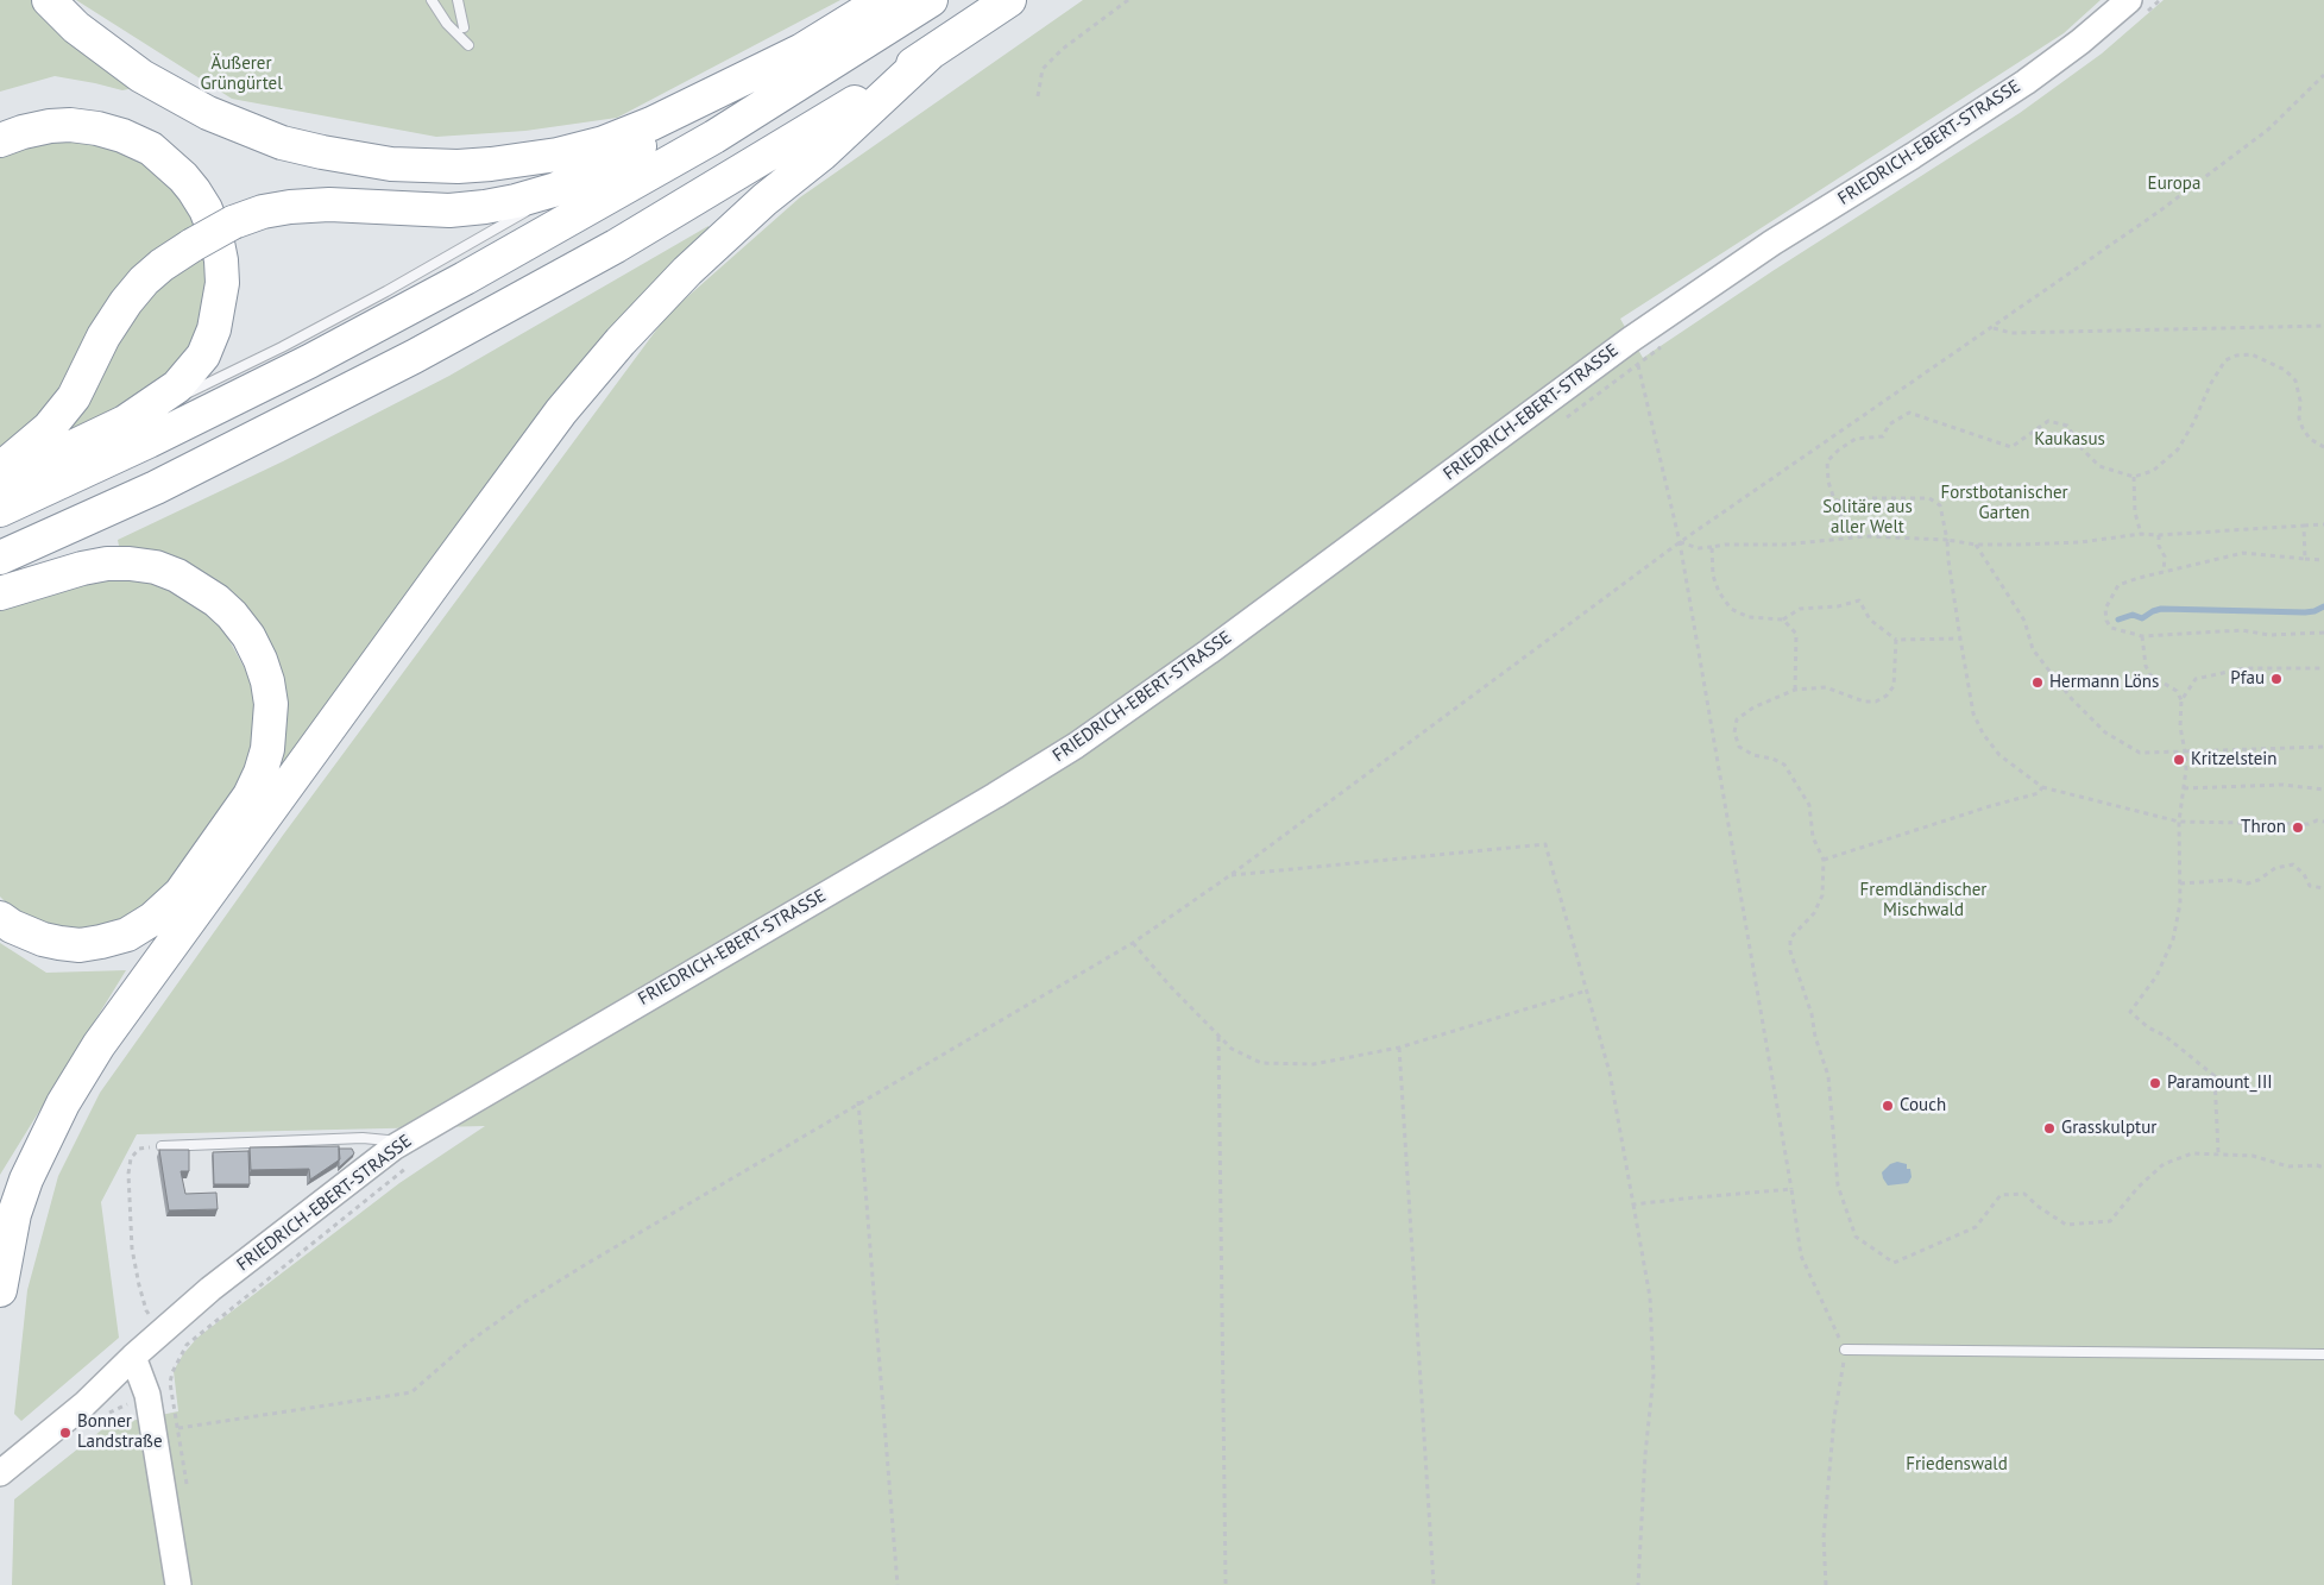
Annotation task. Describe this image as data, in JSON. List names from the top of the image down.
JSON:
{
  "streets": {
    "main road": ["FRIEDRICH-EBERT-STRASSE"]
  },
  "parks": [
    "Äußerer Grüngürtel",
    "Europa",
    "Kaukasus",
    "Forstbotanischer Garten",
    "Solitäre aus aller Welt",
    "Fremdländischer Mischwald",
    "Friedenswald"
  ],
  "places": [
    "Pfau",
    "Hermann Löns",
    "Kritzelstein",
    "Thron",
    "Paramount_III",
    "Couch",
    "Grasskulptur",
    "Bonner Landstraße"
  ]
}
